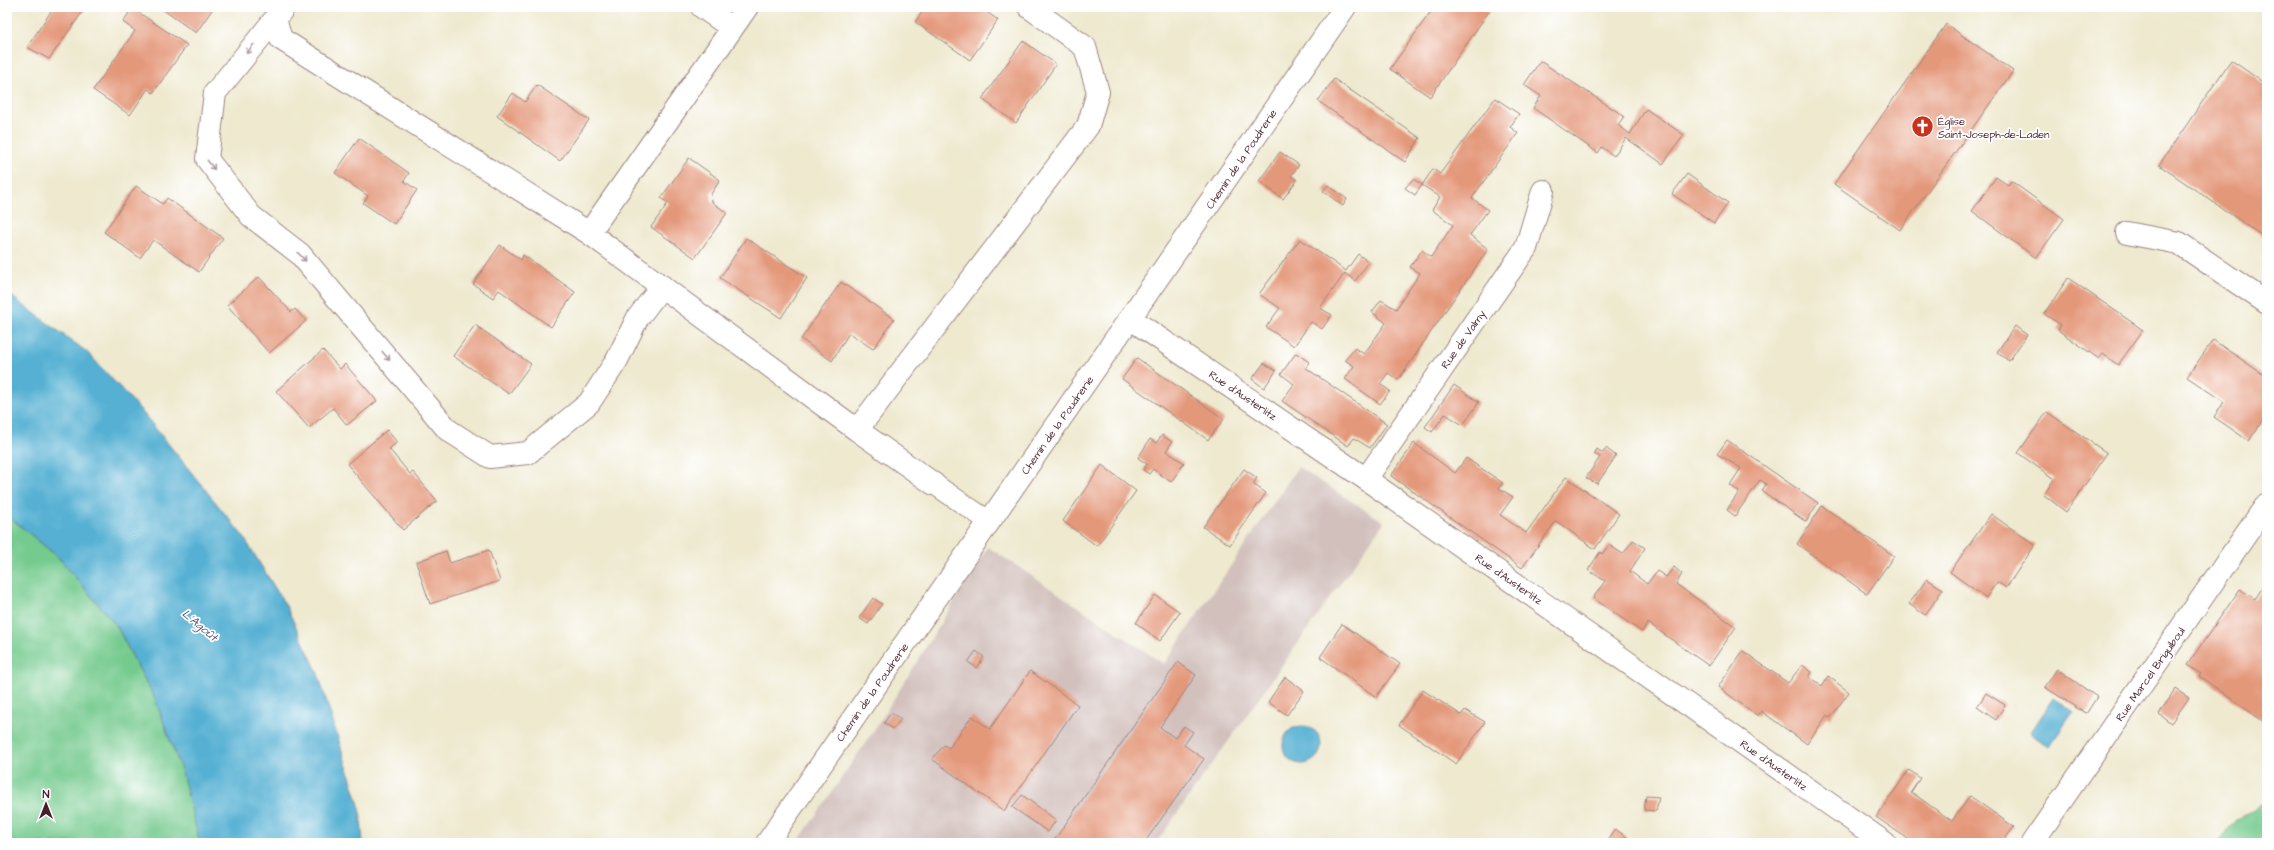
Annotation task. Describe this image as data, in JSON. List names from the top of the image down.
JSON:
{
  "streets": {
    "street": [
      "Chemin de la Poudrerie",
      "Rue de Valmy",
      "Rue d'Austerlitz",
      "Rue Marcel Briguiboul"
    ]
  },
  "crossings": [
    ["Chemin de la Poudrerie", "Rue d'Austerlitz"],
    ["Rue de Valmy", "Rue d'Austerlitz"]
  ],
  "water": ["L'Agoût"],
  "places": {
    "church": ["Église Saint-Joseph-de-Laden"]
  },
  "north": "top"
}
